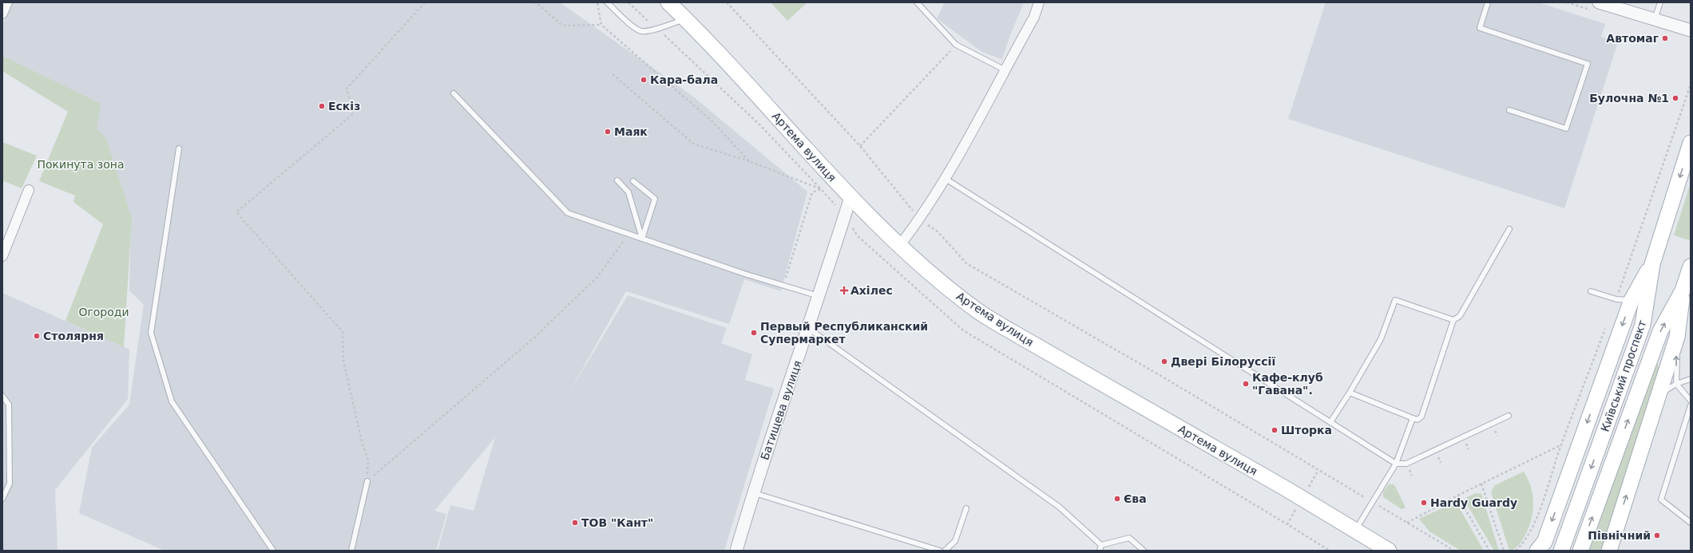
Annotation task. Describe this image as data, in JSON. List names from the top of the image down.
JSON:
{
  "streets": {
    "main road": ["Артема вулиця", "Київський проспект"],
    "street": ["Батищева вулиця"]
  },
  "crossings": [
    ["Артема вулиця", "Батищева вулиця"]
  ],
  "parks": ["Покинута зона", "Огороди"],
  "places": {
    "other": [
      "Автомаг",
      "Кара-бала",
      "Булочна №1",
      "Ескіз",
      "Маяк",
      "Первый Республиканский Супермаркет",
      "Столярня",
      "Двері Білоруссії",
      "Кафе-клуб \"Гавана\".",
      "Шторка",
      "Єва",
      "Hardy Guardy",
      "ТОВ \"Кант\"",
      "Північний"
    ],
    "health": ["Ахілес"]
  }
}
